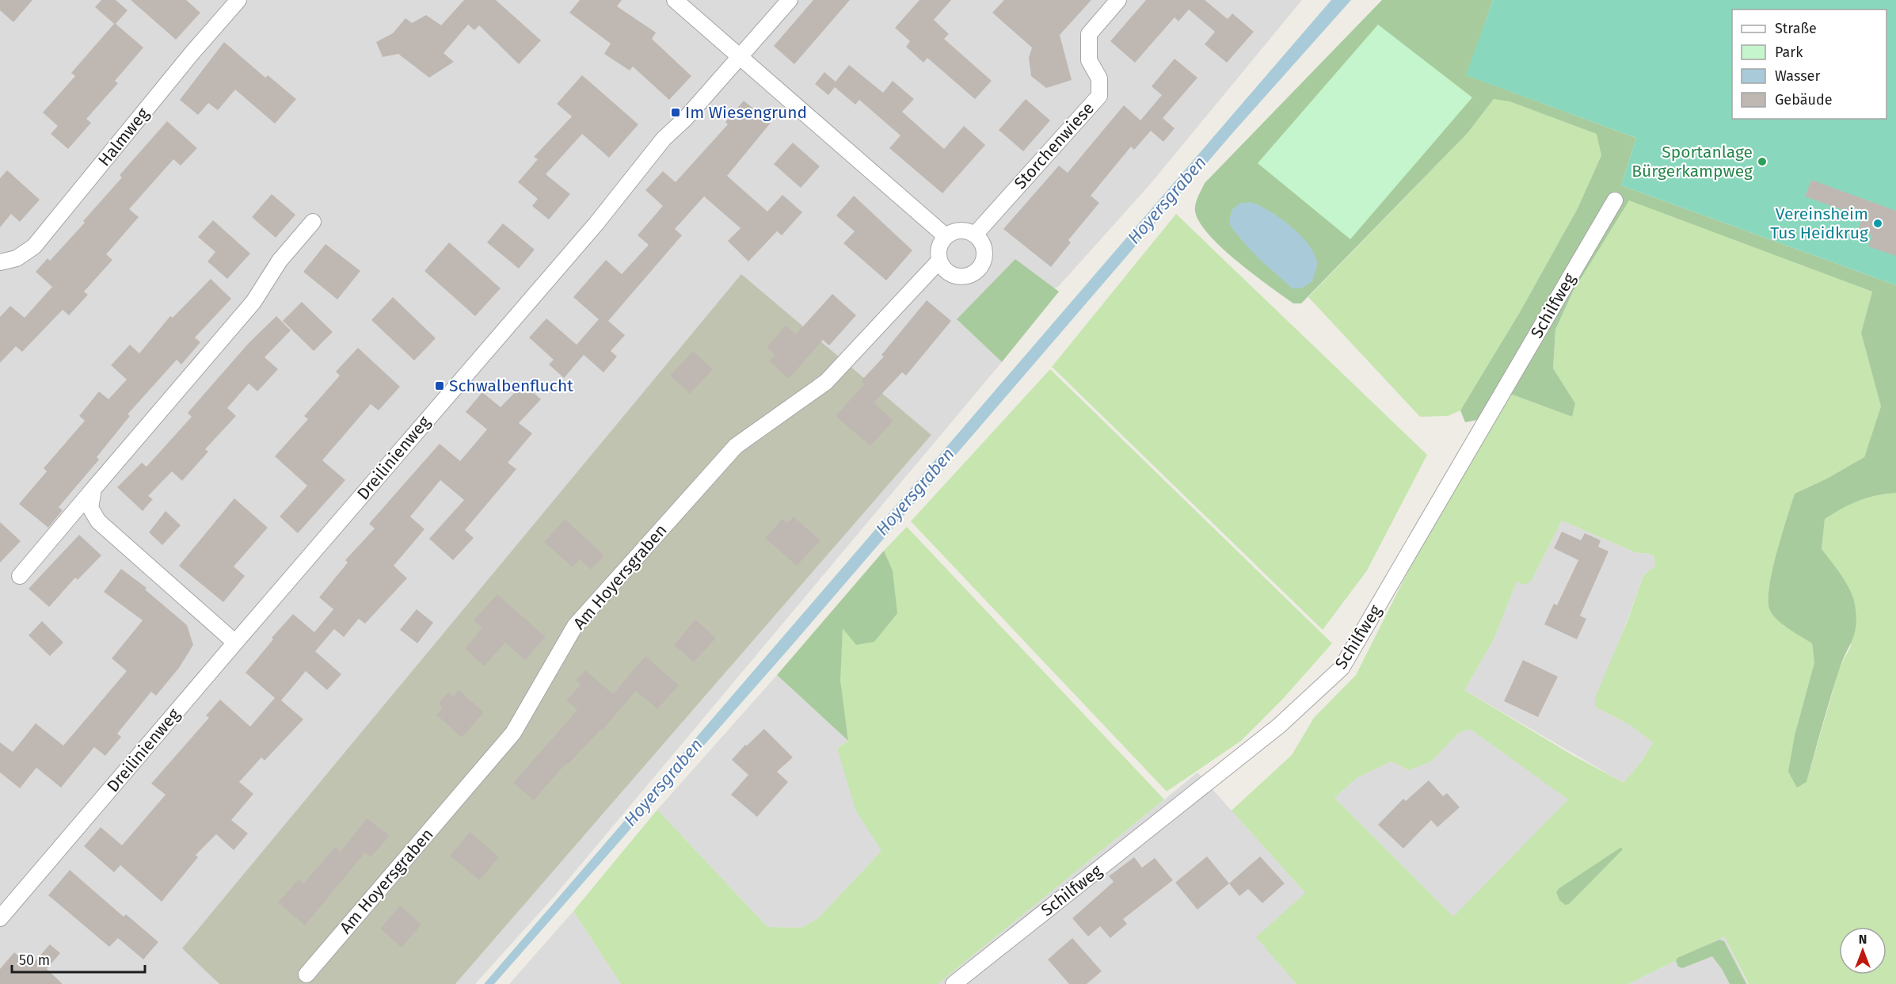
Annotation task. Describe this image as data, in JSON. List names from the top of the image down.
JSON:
{
  "streets": {
    "street": [
      "Halmweg",
      "Storchenwiese",
      "Schilfweg",
      "Dreilinienweg",
      "Am Hoyersgraben"
    ]
  },
  "crossings": [
    ["Storchenwiese", "Am Hoyersgraben"]
  ],
  "water": ["Hoyersgraben"],
  "places": {
    "transit": ["Im Wiesengrund", "Schwalbenflucht"],
    "other": ["Sportanlage Bürgerkampweg", "Vereinsheim Tus Heidkrug"]
  },
  "legend": [
    "Straße",
    "Park",
    "Wasser",
    "Gebäude"
  ],
  "scale_bar": "50 m",
  "north": "top"
}
